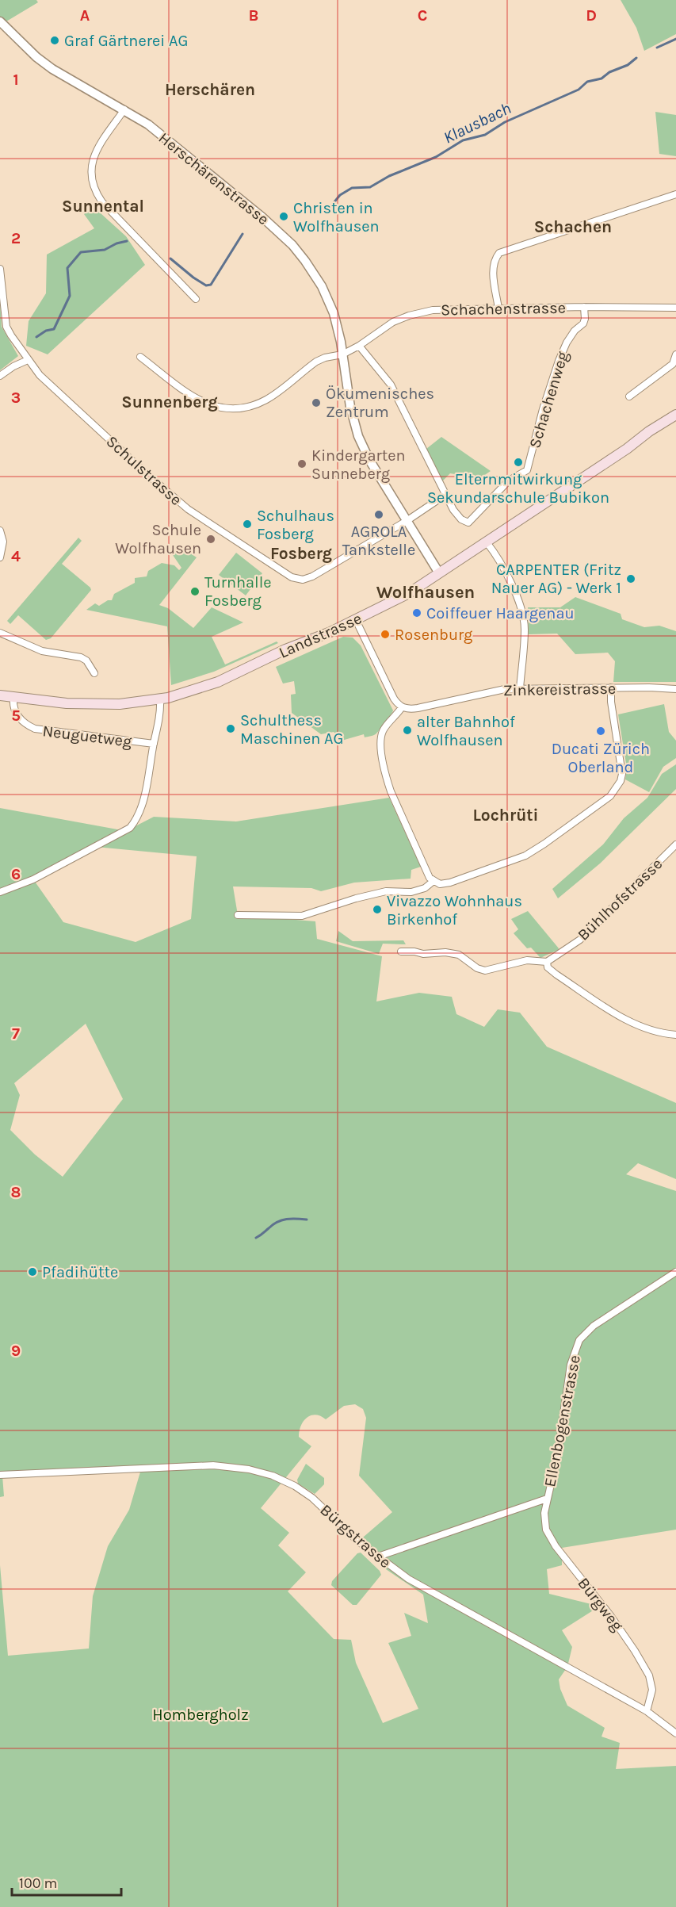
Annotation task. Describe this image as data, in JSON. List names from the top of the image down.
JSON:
{
  "streets": {
    "main road": ["Landstrasse"],
    "street": [
      "Herschärenstrasse",
      "Schachenstrasse",
      "Schachenweg",
      "Schulstrasse",
      "Zinkereistrasse",
      "Neuguetweg",
      "Bühlhofstrasse",
      "Ellenbogenstrasse",
      "Bürgstrasse",
      "Bürgweg"
    ]
  },
  "crossings": [
    ["Herschärenstrasse", "Schachenstrasse"],
    ["Herschärenstrasse", "Schulstrasse"],
    ["Herschärenstrasse", "Landstrasse"],
    ["Schachenstrasse", "Schachenweg"],
    ["Schachenweg", "Schulstrasse"],
    ["Landstrasse", "Neuguetweg"],
    ["Ellenbogenstrasse", "Bürgstrasse"],
    ["Ellenbogenstrasse", "Bürgweg"],
    ["Bürgstrasse", "Bürgweg"]
  ],
  "districts": [
    "Herschären",
    "Sunnental",
    "Schachen",
    "Sunnenberg",
    "Fosberg",
    "Wolfhausen",
    "Lochrüti"
  ],
  "water": ["Klausbach"],
  "parks": ["Hombergholz"],
  "places": [
    "Graf Gärtnerei AG",
    "Christen in Wolfhausen",
    "Ökumenisches Zentrum",
    "Elternmitwirkung Sekundarschule Bubikon",
    "Kindergarten Sunneberg",
    "AGROLA Tankstelle",
    "Schulhaus Fosberg",
    "Schule Wolfhausen",
    "CARPENTER (Fritz Nauer AG) - Werk 1",
    "Turnhalle Fosberg",
    "Coiffeuer Haargenau",
    "Rosenburg",
    "Schulthess Maschinen AG",
    "alter Bahnhof Wolfhausen",
    "Ducati Zürich Oberland",
    "Vivazzo Wohnhaus Birkenhof",
    "Pfadihütte"
  ],
  "scale_bar": "100 m",
  "grid": {
    "columns": [
      "A",
      "B",
      "C",
      "D"
    ],
    "rows": [
      "1",
      "2",
      "3",
      "4",
      "5",
      "6",
      "7",
      "8",
      "9"
    ]
  }
}
